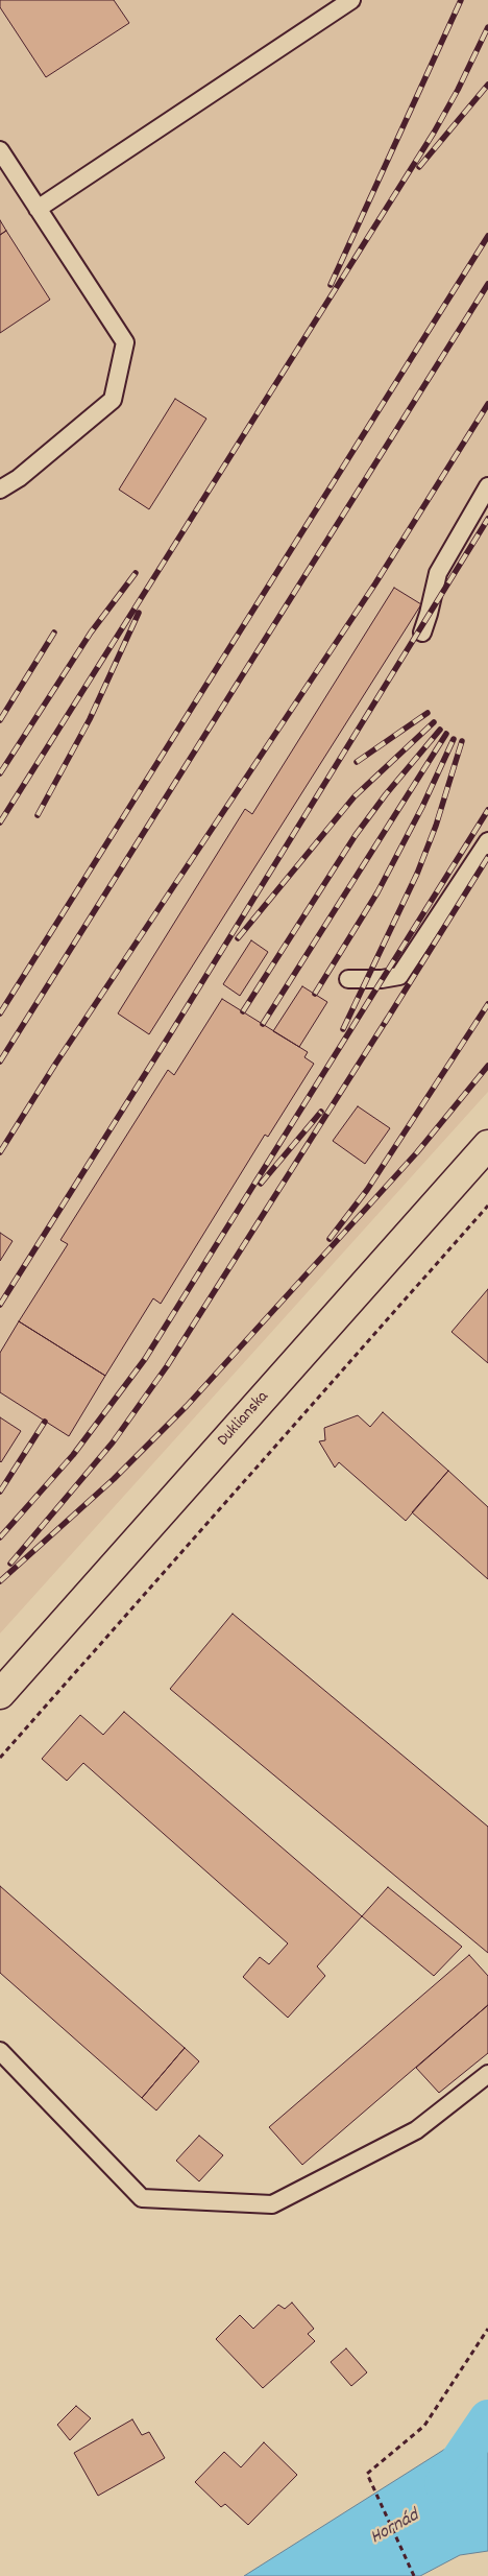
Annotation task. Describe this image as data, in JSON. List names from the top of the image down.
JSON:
{
  "streets": {
    "street": ["Duklianska"]
  },
  "water": ["Hornád"]
}
